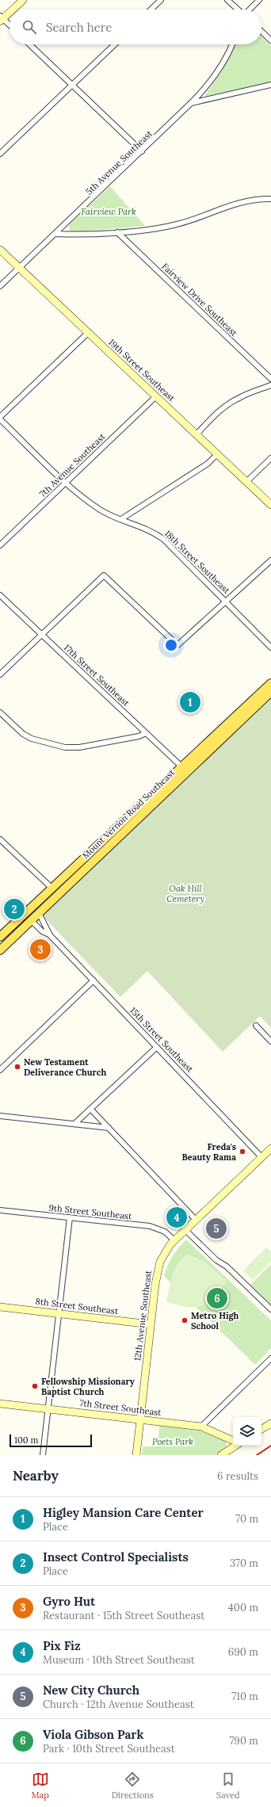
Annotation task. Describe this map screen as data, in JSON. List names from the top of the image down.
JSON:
{
  "streets": {
    "main road": [
      "19th Street Southeast",
      "Mount Vernon Road Southeast",
      "8th Street Southeast",
      "12th Avenue Southeast",
      "7th Street Southeast"
    ],
    "street": [
      "5th Avenue Southeast",
      "Fairview Drive Southeast",
      "7th Avenue Southeast",
      "18th Street Southeast",
      "17th Street Southeast",
      "15th Street Southeast",
      "9th Street Southeast"
    ]
  },
  "crossings": [
    ["5th Avenue Southeast", "19th Street Southeast"],
    ["19th Street Southeast", "7th Avenue Southeast"],
    ["7th Avenue Southeast", "18th Street Southeast"],
    ["17th Street Southeast", "Mount Vernon Road Southeast"],
    ["Mount Vernon Road Southeast", "15th Street Southeast"],
    ["15th Street Southeast", "12th Avenue Southeast"],
    ["9th Street Southeast", "12th Avenue Southeast"],
    ["8th Street Southeast", "12th Avenue Southeast"],
    ["12th Avenue Southeast", "7th Street Southeast"]
  ],
  "parks": ["Fairview Park", "Oak Hill Cemetery", "Poets Park"],
  "places": [
    "New Testament Deliverance Church",
    "Freda's Beauty Rama",
    "Metro High School",
    "Fellowship Missionary Baptist Church"
  ],
  "scale_bar": "100 m",
  "page": {
    "search": "Search here",
    "pins": [
      "1",
      "2",
      "3",
      "4",
      "5",
      "6"
    ],
    "scale": "100 m",
    "heading": ["Nearby", "6 results"],
    "list": [
      {
        "mark": "1",
        "name": "Higley Mansion Care Center",
        "note": "Place",
        "value": "70 m"
      },
      {
        "mark": "2",
        "name": "Insect Control Specialists",
        "note": "Place",
        "value": "370 m"
      },
      {
        "mark": "3",
        "name": "Gyro Hut",
        "note": "Restaurant · 15th Street Southeast",
        "value": "400 m"
      },
      {
        "mark": "4",
        "name": "Pix Fiz",
        "note": "Museum · 10th Street Southeast",
        "value": "690 m"
      },
      {
        "mark": "5",
        "name": "New City Church",
        "note": "Church · 12th Avenue Southeast",
        "value": "710 m"
      },
      {
        "mark": "6",
        "name": "Viola Gibson Park",
        "note": "Park · 10th Street Southeast",
        "value": "790 m"
      }
    ],
    "nav": ["Map", "Directions", "Saved"]
  }
}
